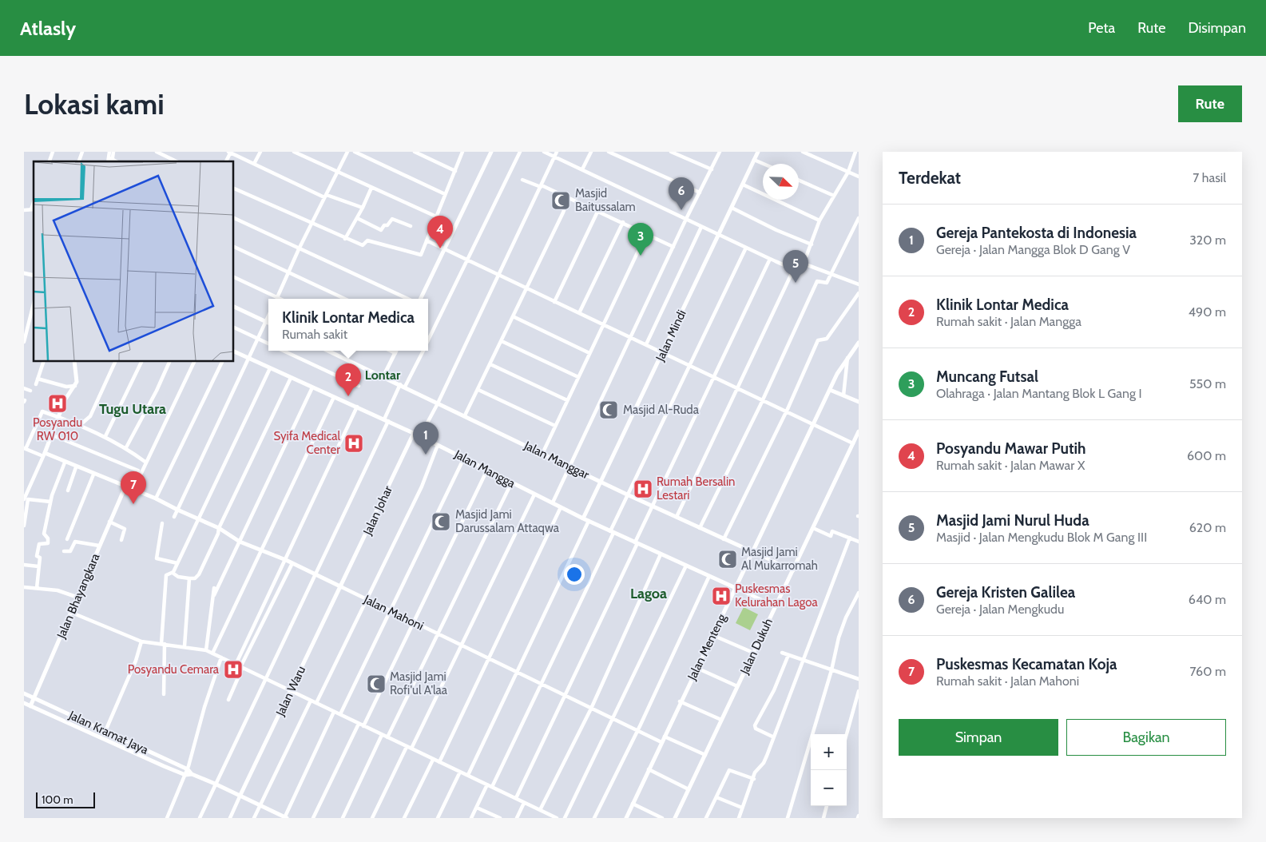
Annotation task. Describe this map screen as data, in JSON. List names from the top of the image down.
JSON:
{
  "streets": {
    "street": [
      "Jalan Mindi",
      "Jalan Manggar",
      "Jalan Mangga",
      "Jalan Johar",
      "Jalan Bhayangkara",
      "Jalan Mahoni",
      "Jalan Dukuh",
      "Jalan Menteng",
      "Jalan Waru",
      "Jalan Kramat Jaya"
    ]
  },
  "crossings": [
    ["Jalan Mindi", "Jalan Manggar"],
    ["Jalan Mindi", "Jalan Mangga"],
    ["Jalan Manggar", "Jalan Dukuh"],
    ["Jalan Manggar", "Jalan Menteng"],
    ["Jalan Mangga", "Jalan Johar"],
    ["Jalan Mangga", "Jalan Menteng"],
    ["Jalan Johar", "Jalan Mahoni"],
    ["Jalan Johar", "Jalan Waru"],
    ["Jalan Bhayangkara", "Jalan Mahoni"],
    ["Jalan Bhayangkara", "Jalan Kramat Jaya"],
    ["Jalan Mahoni", "Jalan Menteng"],
    ["Jalan Mahoni", "Jalan Waru"],
    ["Jalan Waru", "Jalan Kramat Jaya"]
  ],
  "districts": ["Lontar", "Tugu Utara", "Lagoa"],
  "places": {
    "mosque": [
      "Masjid Baitussalam",
      "Masjid Al-Ruda",
      "Masjid Jami Darussalam Attaqwa",
      "Masjid Jami Al Mukarromah",
      "Masjid Jami Rofi'ul A'laa"
    ],
    "hospital": [
      "Posyandu RW 010",
      "Syifa Medical Center",
      "Rumah Bersalin Lestari",
      "Puskesmas Kelurahan Lagoa",
      "Posyandu Cemara"
    ]
  },
  "scale_bar": "100 m",
  "north": "bottom right",
  "page": {
    "header": "Atlasly",
    "nav": ["Peta", "Rute", "Disimpan"],
    "buttons": [
      "Rute",
      ["Simpan", "Bagikan"]
    ],
    "title": "Lokasi kami",
    "heading": ["Terdekat", "7 hasil"],
    "pins": [
      "6",
      "4",
      "3",
      "5",
      "2",
      "1",
      "7"
    ],
    "list": [
      {
        "mark": "1",
        "name": "Gereja Pantekosta di Indonesia",
        "note": "Gereja · Jalan Mangga Blok D Gang V",
        "value": "320 m"
      },
      {
        "mark": "2",
        "name": "Klinik Lontar Medica",
        "note": "Rumah sakit · Jalan Mangga",
        "value": "490 m"
      },
      {
        "mark": "3",
        "name": "Muncang Futsal",
        "note": "Olahraga · Jalan Mantang Blok L Gang I",
        "value": "550 m"
      },
      {
        "mark": "4",
        "name": "Posyandu Mawar Putih",
        "note": "Rumah sakit · Jalan Mawar X",
        "value": "600 m"
      },
      {
        "mark": "5",
        "name": "Masjid Jami Nurul Huda",
        "note": "Masjid · Jalan Mengkudu Blok M Gang III",
        "value": "620 m"
      },
      {
        "mark": "6",
        "name": "Gereja Kristen Galilea",
        "note": "Gereja · Jalan Mengkudu",
        "value": "640 m"
      },
      {
        "mark": "7",
        "name": "Puskesmas Kecamatan Koja",
        "note": "Rumah sakit · Jalan Mahoni",
        "value": "760 m"
      }
    ],
    "popup": ["Klinik Lontar Medica", "Rumah sakit"],
    "map_buttons": ["+", "−"],
    "scale": "100 m"
  }
}
